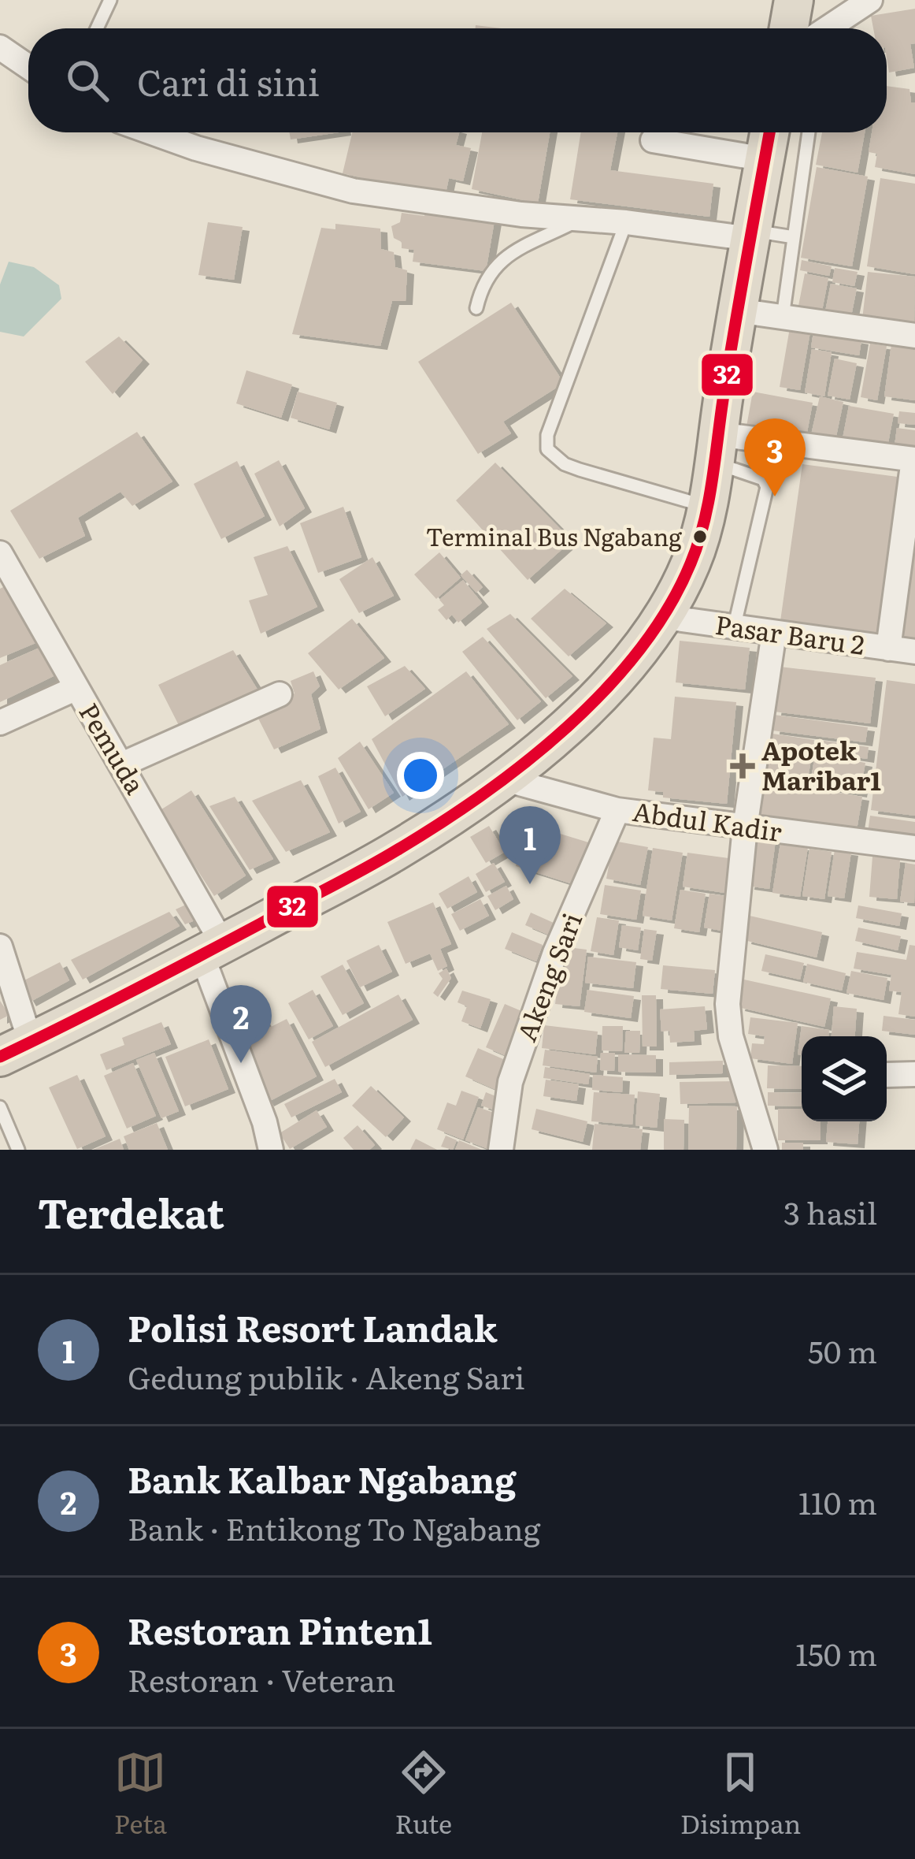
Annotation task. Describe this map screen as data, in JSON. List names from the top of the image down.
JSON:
{
  "streets": {
    "street": [
      "Pasar Baru 2",
      "Pemuda",
      "Abdul Kadir",
      "Akeng Sari"
    ]
  },
  "crossings": [
    ["Abdul Kadir", "Akeng Sari"]
  ],
  "places": {
    "other": ["Terminal Bus Ngabang"],
    "health": ["Apotek Maribar1"]
  },
  "lines": ["transit line 32"],
  "page": {
    "search": "Cari di sini",
    "pins": ["3", "1", "2"],
    "heading": ["Terdekat", "3 hasil"],
    "list": [
      {
        "mark": "1",
        "name": "Polisi Resort Landak",
        "note": "Gedung publik · Akeng Sari",
        "value": "50 m"
      },
      {
        "mark": "2",
        "name": "Bank Kalbar Ngabang",
        "note": "Bank · Entikong To Ngabang",
        "value": "110 m"
      },
      {
        "mark": "3",
        "name": "Restoran Pinten1",
        "note": "Restoran · Veteran",
        "value": "150 m"
      }
    ],
    "nav": ["Peta", "Rute", "Disimpan"]
  }
}
